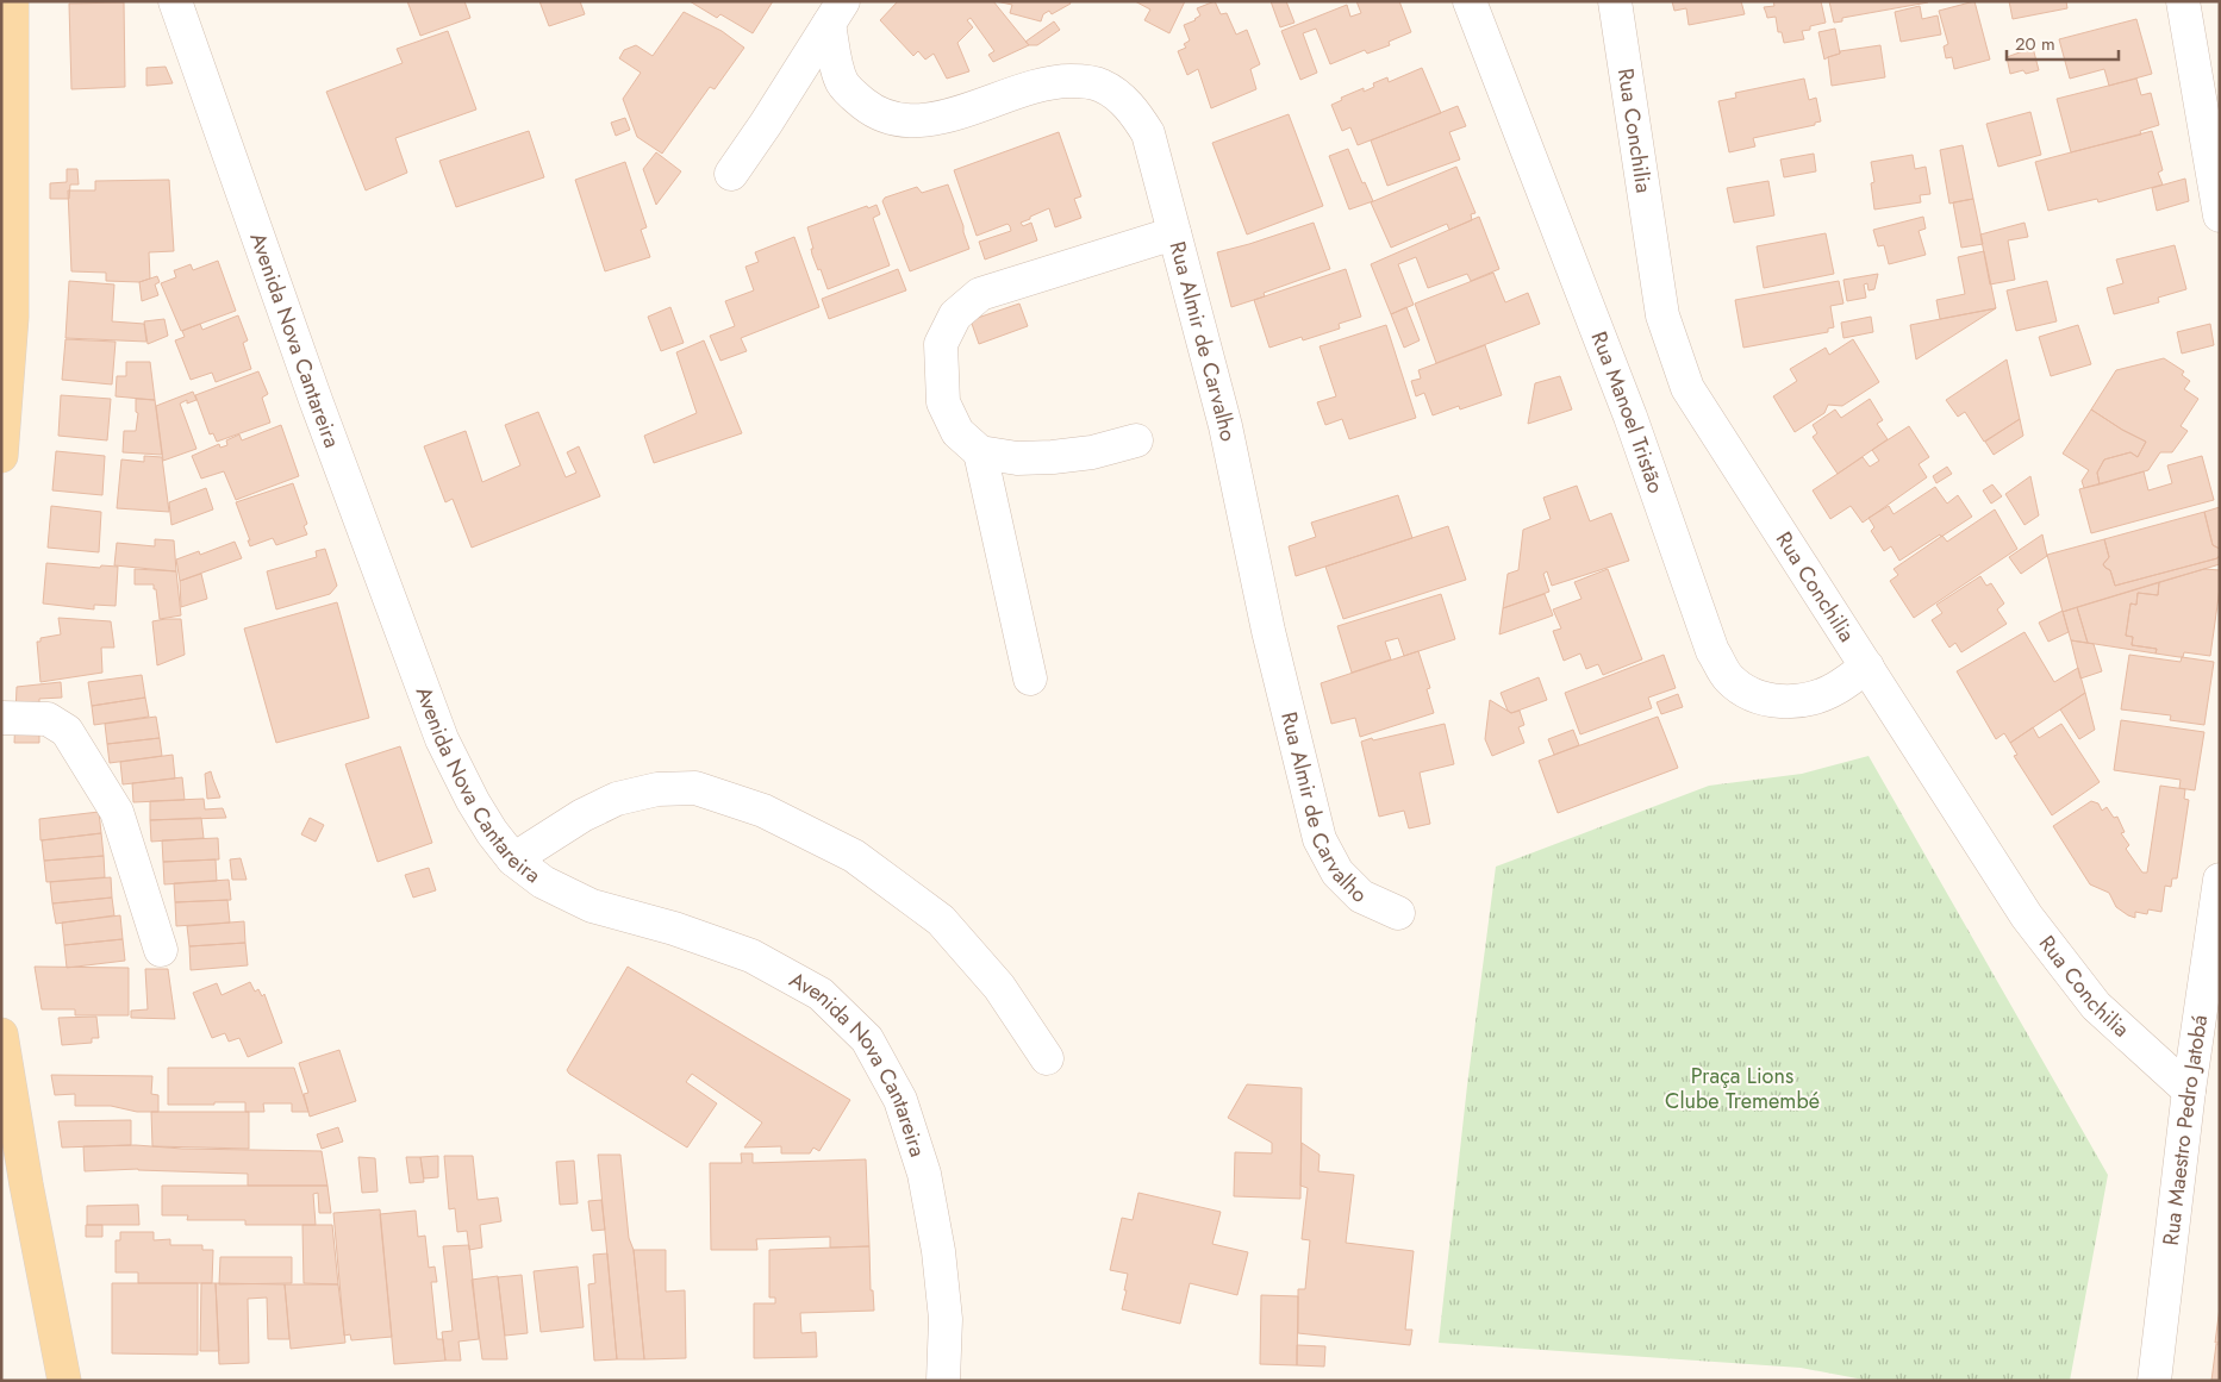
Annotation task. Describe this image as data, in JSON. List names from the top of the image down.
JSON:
{
  "streets": {
    "street": [
      "Rua Conchilia",
      "Avenida Nova Cantareira",
      "Rua Almir de Carvalho",
      "Rua Manoel Tristão",
      "Rua Maestro Pedro Jatobá"
    ]
  },
  "crossings": [
    ["Rua Conchilia", "Rua Manoel Tristão"],
    ["Rua Conchilia", "Rua Maestro Pedro Jatobá"]
  ],
  "parks": ["Praça Lions Clube Tremembé"],
  "scale_bar": "20 m"
}
